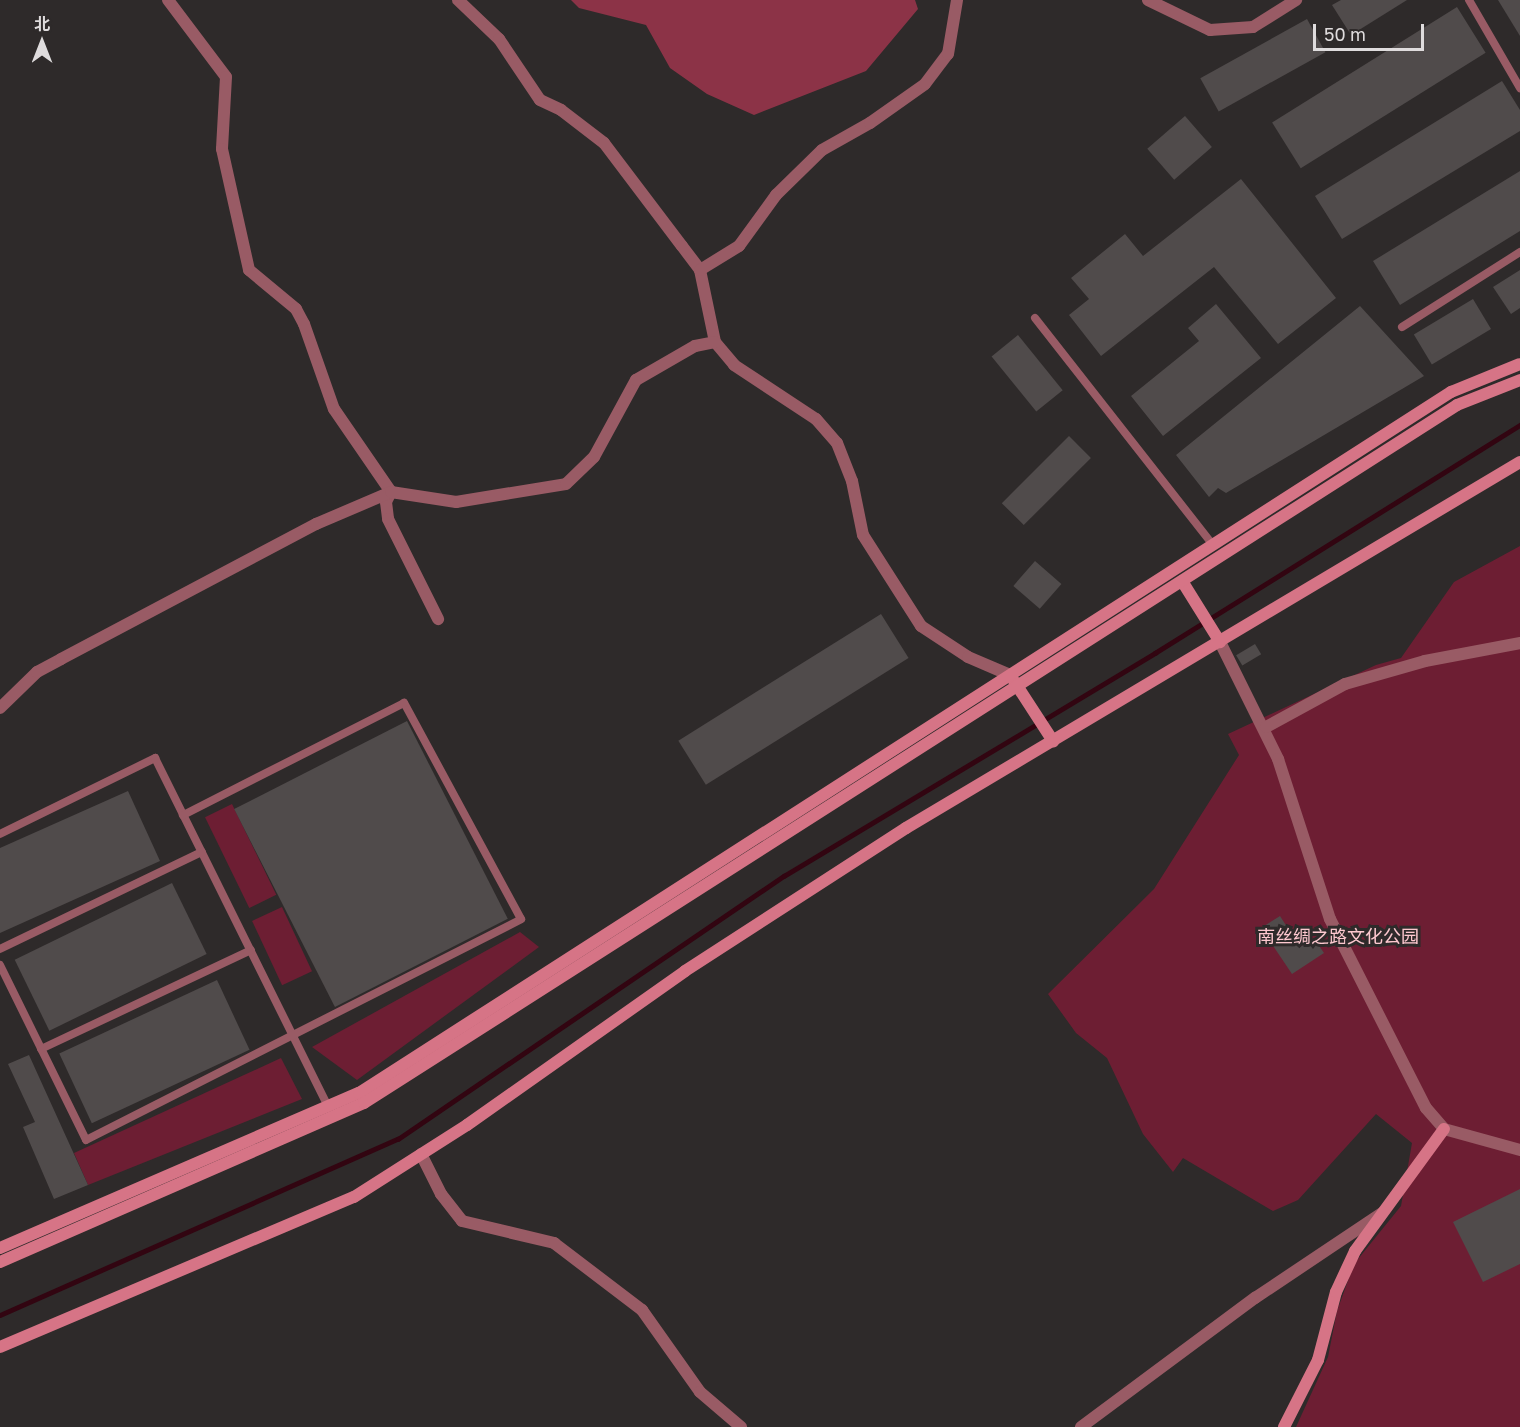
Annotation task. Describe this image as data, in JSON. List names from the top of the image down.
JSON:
{
  "parks": ["南丝绸之路文化公园"],
  "scale_bar": "50 m",
  "north": "top"
}
